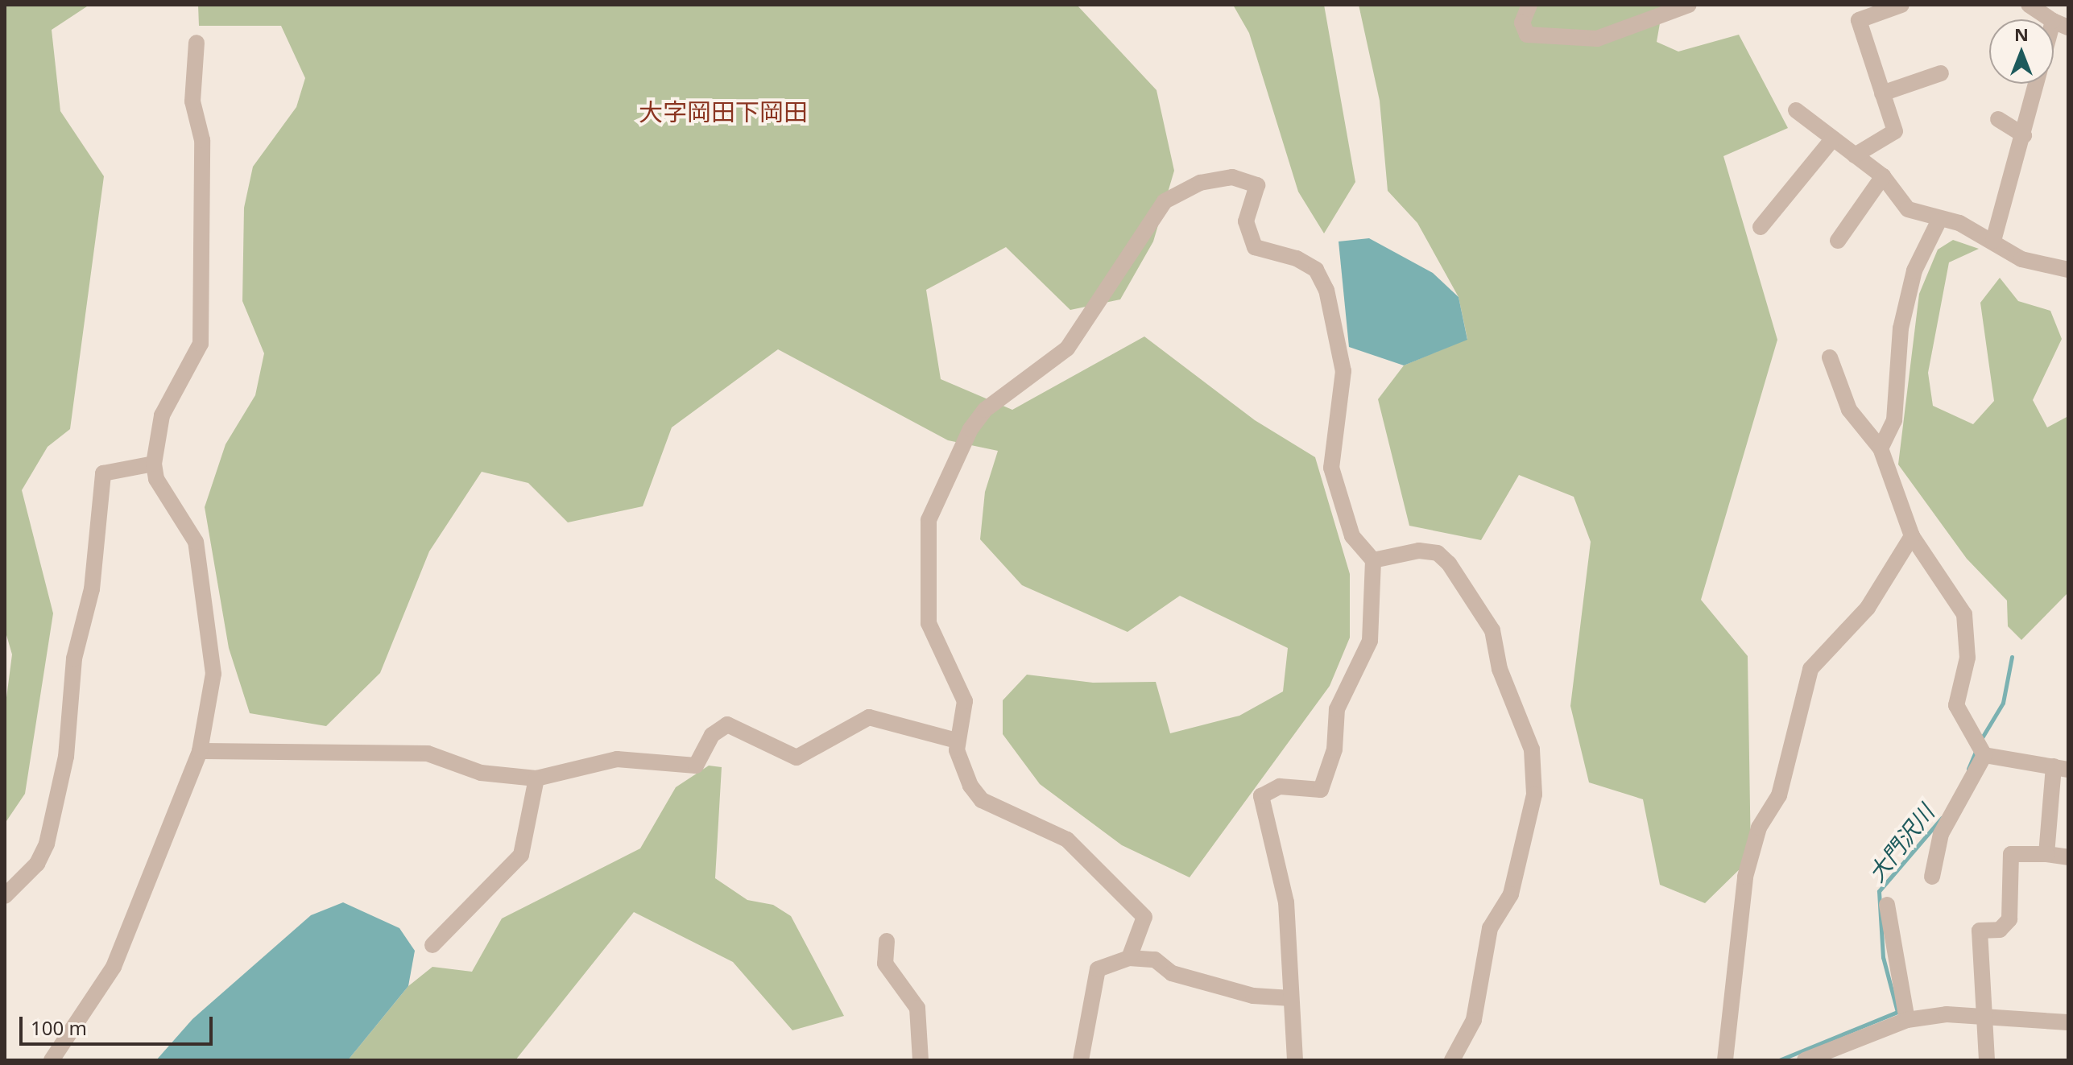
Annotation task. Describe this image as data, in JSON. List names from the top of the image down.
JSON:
{
  "districts": ["大字岡田下岡田"],
  "water": ["大門沢川"],
  "scale_bar": "100 m",
  "north": "top"
}
